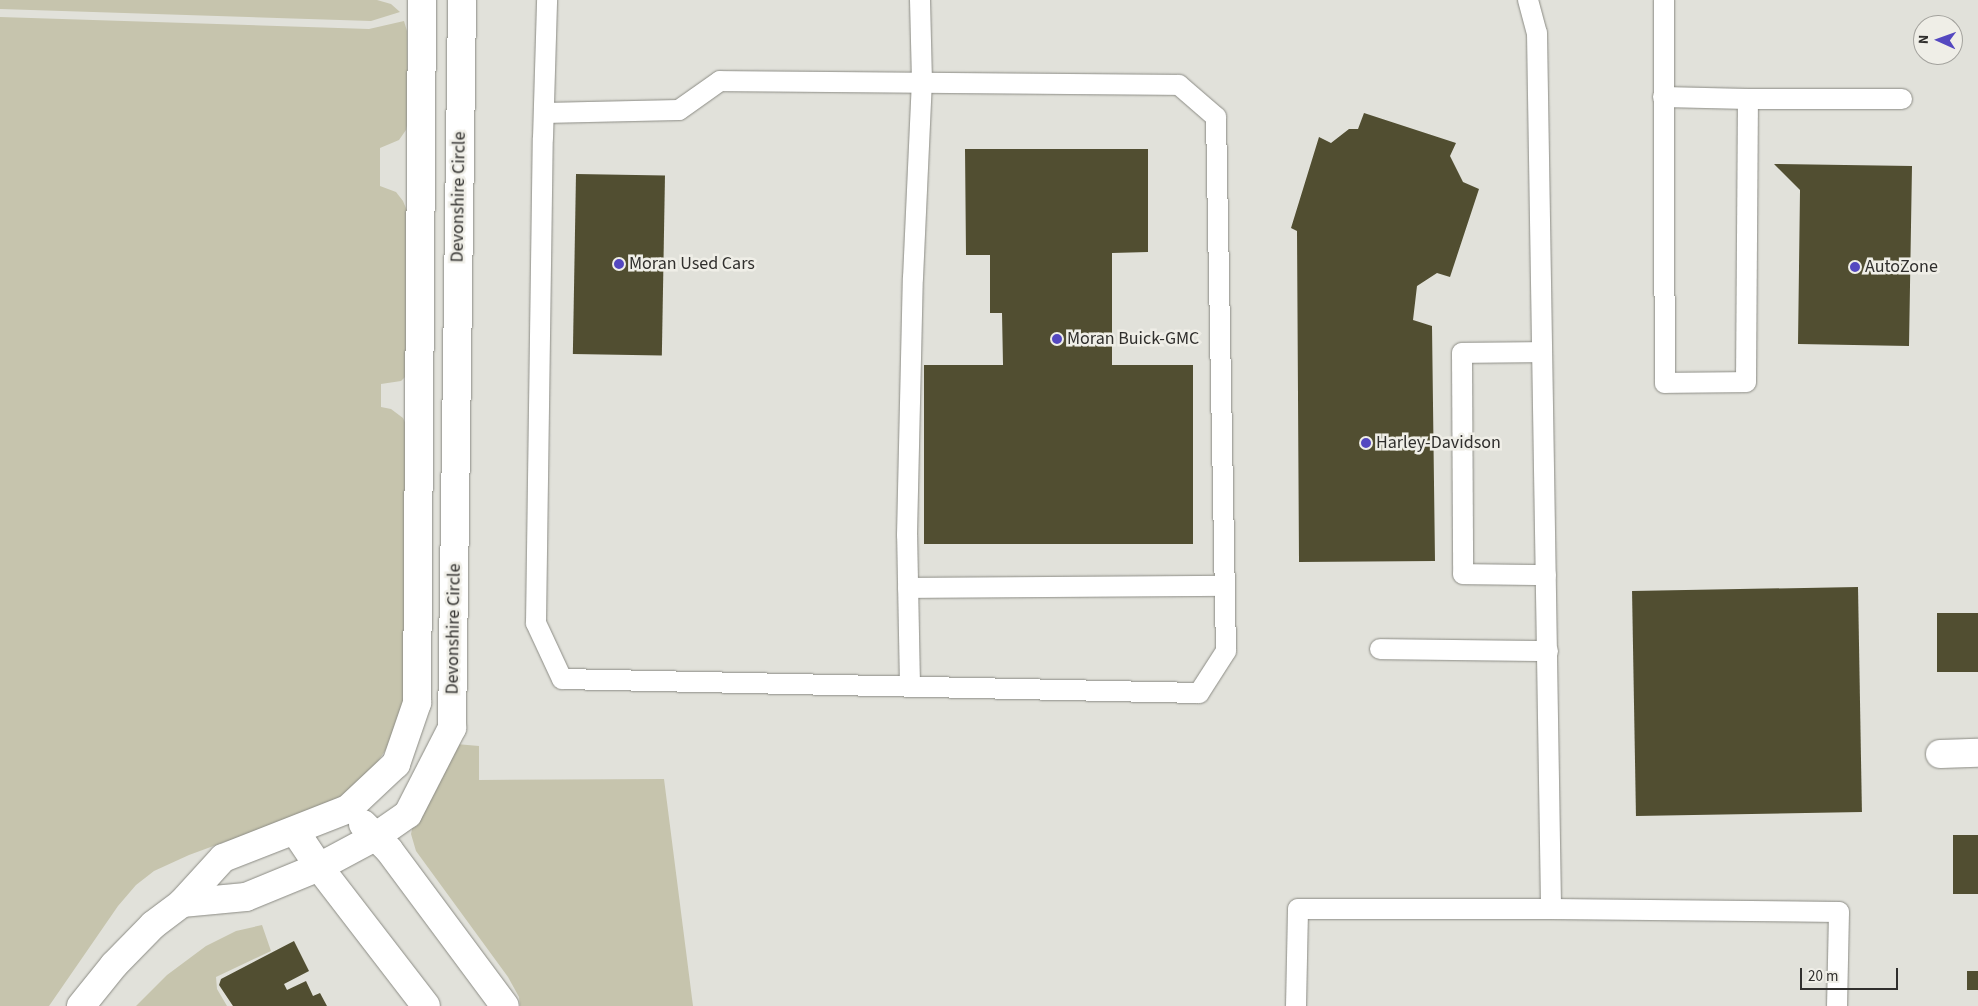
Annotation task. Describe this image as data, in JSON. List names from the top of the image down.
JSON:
{
  "streets": {
    "street": ["Devonshire Circle"]
  },
  "places": [
    "Moran Used Cars",
    "AutoZone",
    "Moran Buick-GMC",
    "Harley-Davidson"
  ],
  "scale_bar": "20 m",
  "north": "left"
}
